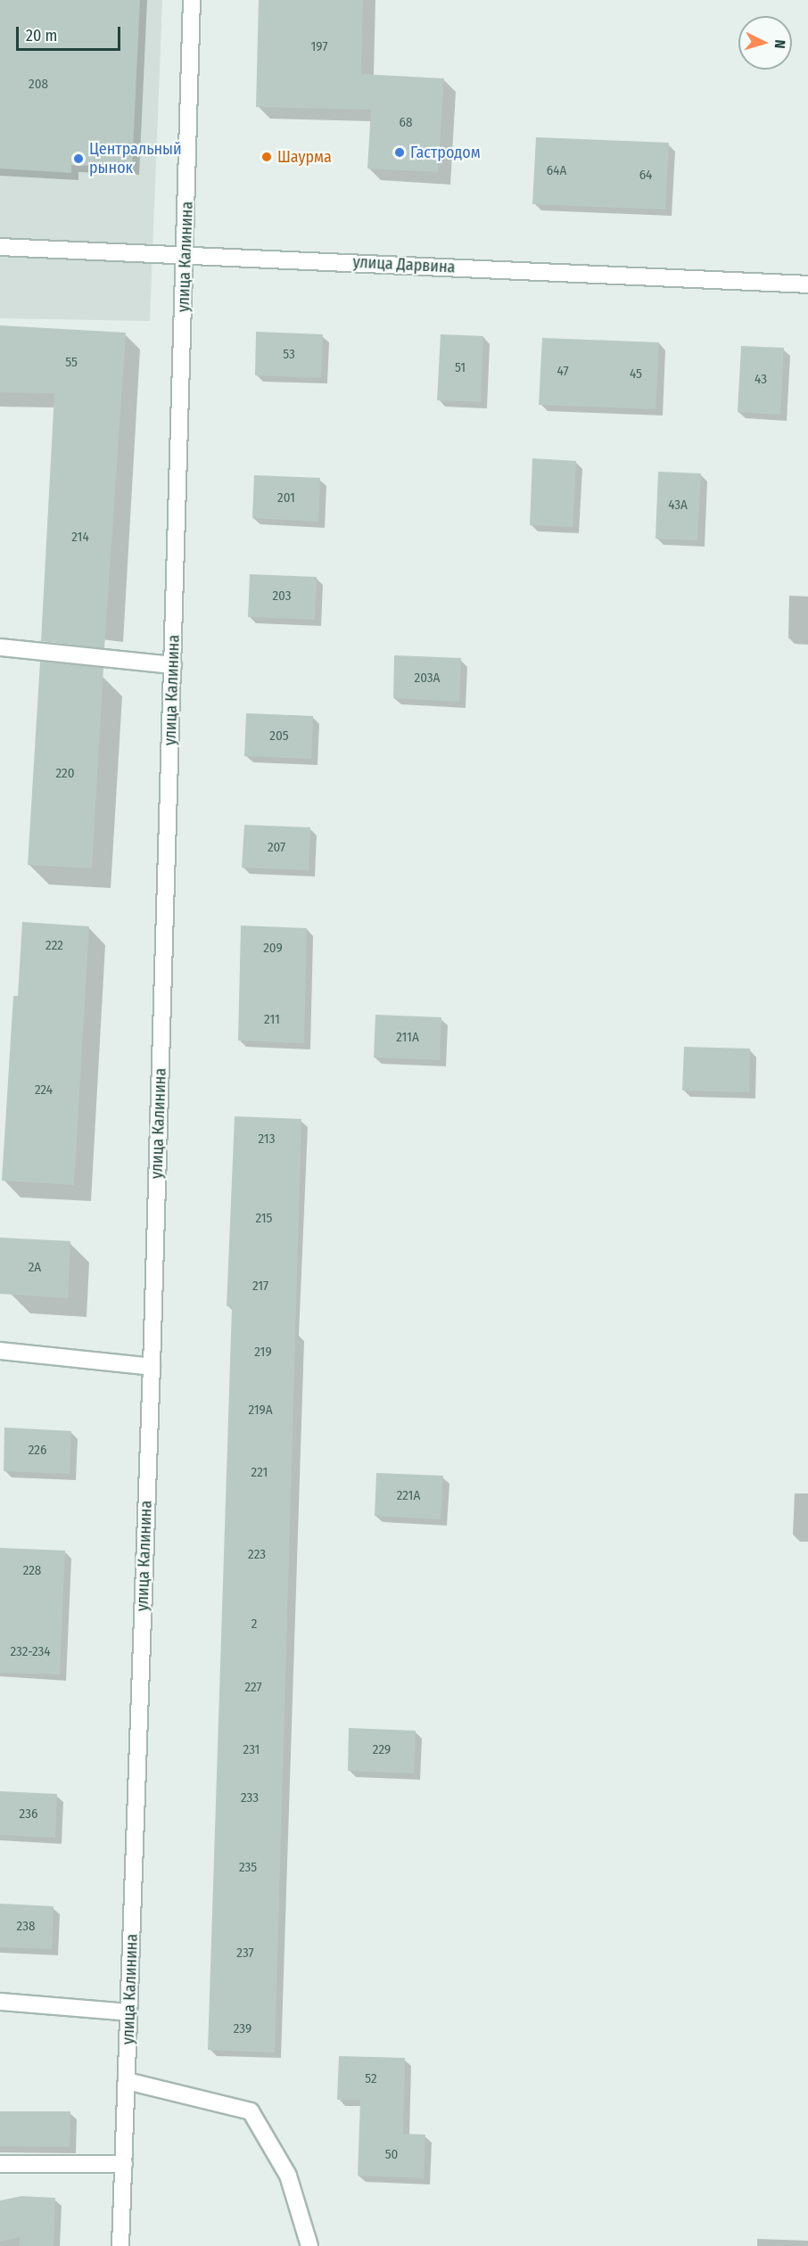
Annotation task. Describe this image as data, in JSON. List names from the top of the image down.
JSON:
{
  "streets": {
    "street": ["улица Калинина", "улица Дарвина"]
  },
  "crossings": [
    ["улица Калинина", "улица Дарвина"]
  ],
  "places": ["Гастродом", "Шаурма", "Центральный рынок"],
  "house_numbers": [
    "197",
    "208",
    "68",
    "64А",
    "64",
    "53",
    "55",
    "51",
    "47",
    "45",
    "43",
    "201",
    "43А",
    "214",
    "203",
    "203А",
    "205",
    "220",
    "207",
    "222",
    "209",
    "211",
    "211А",
    "224",
    "213",
    "215",
    "2А",
    "217",
    "219",
    "219А",
    "226",
    "221",
    "221А",
    "223",
    "228",
    "2",
    "232-234",
    "227",
    "231",
    "229",
    "233",
    "236",
    "235",
    "238",
    "237",
    "239",
    "52",
    "50"
  ],
  "scale_bar": "20 m",
  "north": "right"
}
